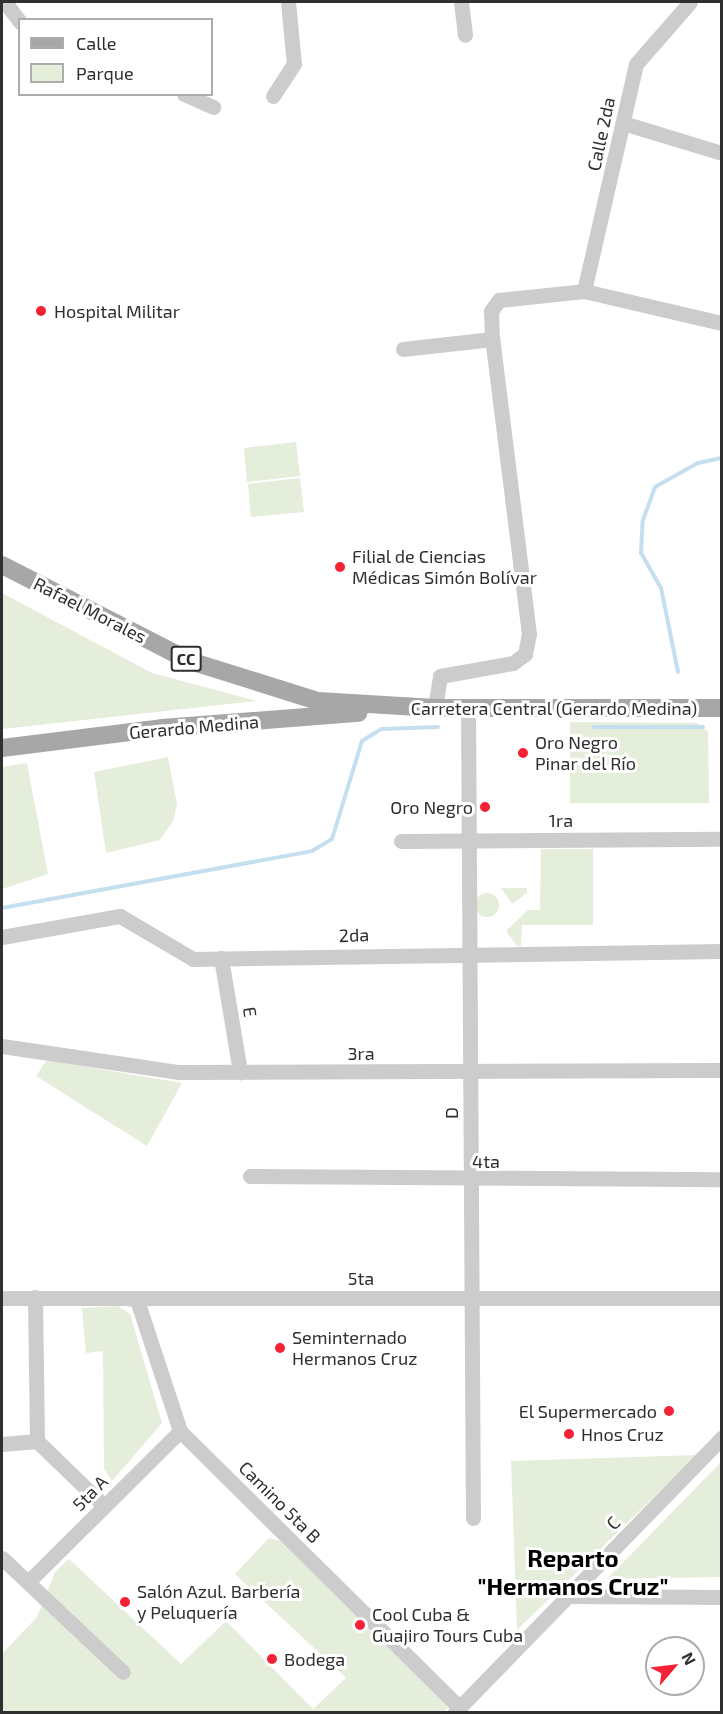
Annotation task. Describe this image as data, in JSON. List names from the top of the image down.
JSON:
{
  "streets": {
    "main road": [
      "Rafael Morales",
      "CC",
      "Carretera Central (Gerardo Medina)",
      "Gerardo Medina"
    ],
    "street": [
      "Calle 2da",
      "1ra",
      "2da",
      "E",
      "3ra",
      "D",
      "4ta",
      "5ta",
      "5ta A",
      "Camino 5ta B",
      "C"
    ]
  },
  "crossings": [
    ["Rafael Morales", "Carretera Central (Gerardo Medina)"],
    ["Rafael Morales", "Gerardo Medina"],
    ["Carretera Central (Gerardo Medina)", "Gerardo Medina"],
    ["Carretera Central (Gerardo Medina)", "D"],
    ["1ra", "D"],
    ["2da", "E"],
    ["2da", "D"],
    ["E", "3ra"],
    ["3ra", "D"],
    ["D", "4ta"],
    ["D", "5ta"],
    ["5ta", "Camino 5ta B"],
    ["5ta A", "Camino 5ta B"],
    ["Camino 5ta B", "C"]
  ],
  "districts": ["Reparto \"Hermanos Cruz\""],
  "places": [
    "Hospital Militar",
    "Filial de Ciencias Médicas Simón Bolívar",
    "Oro Negro Pinar del Río",
    "Oro Negro",
    "Seminternado Hermanos Cruz",
    "El Supermercado",
    "Hnos Cruz",
    "Salón Azul. Barbería y Peluquería",
    "Cool Cuba & Guajiro Tours Cuba",
    "Bodega"
  ],
  "legend": ["Calle", "Parque"],
  "north": "top right"
}
